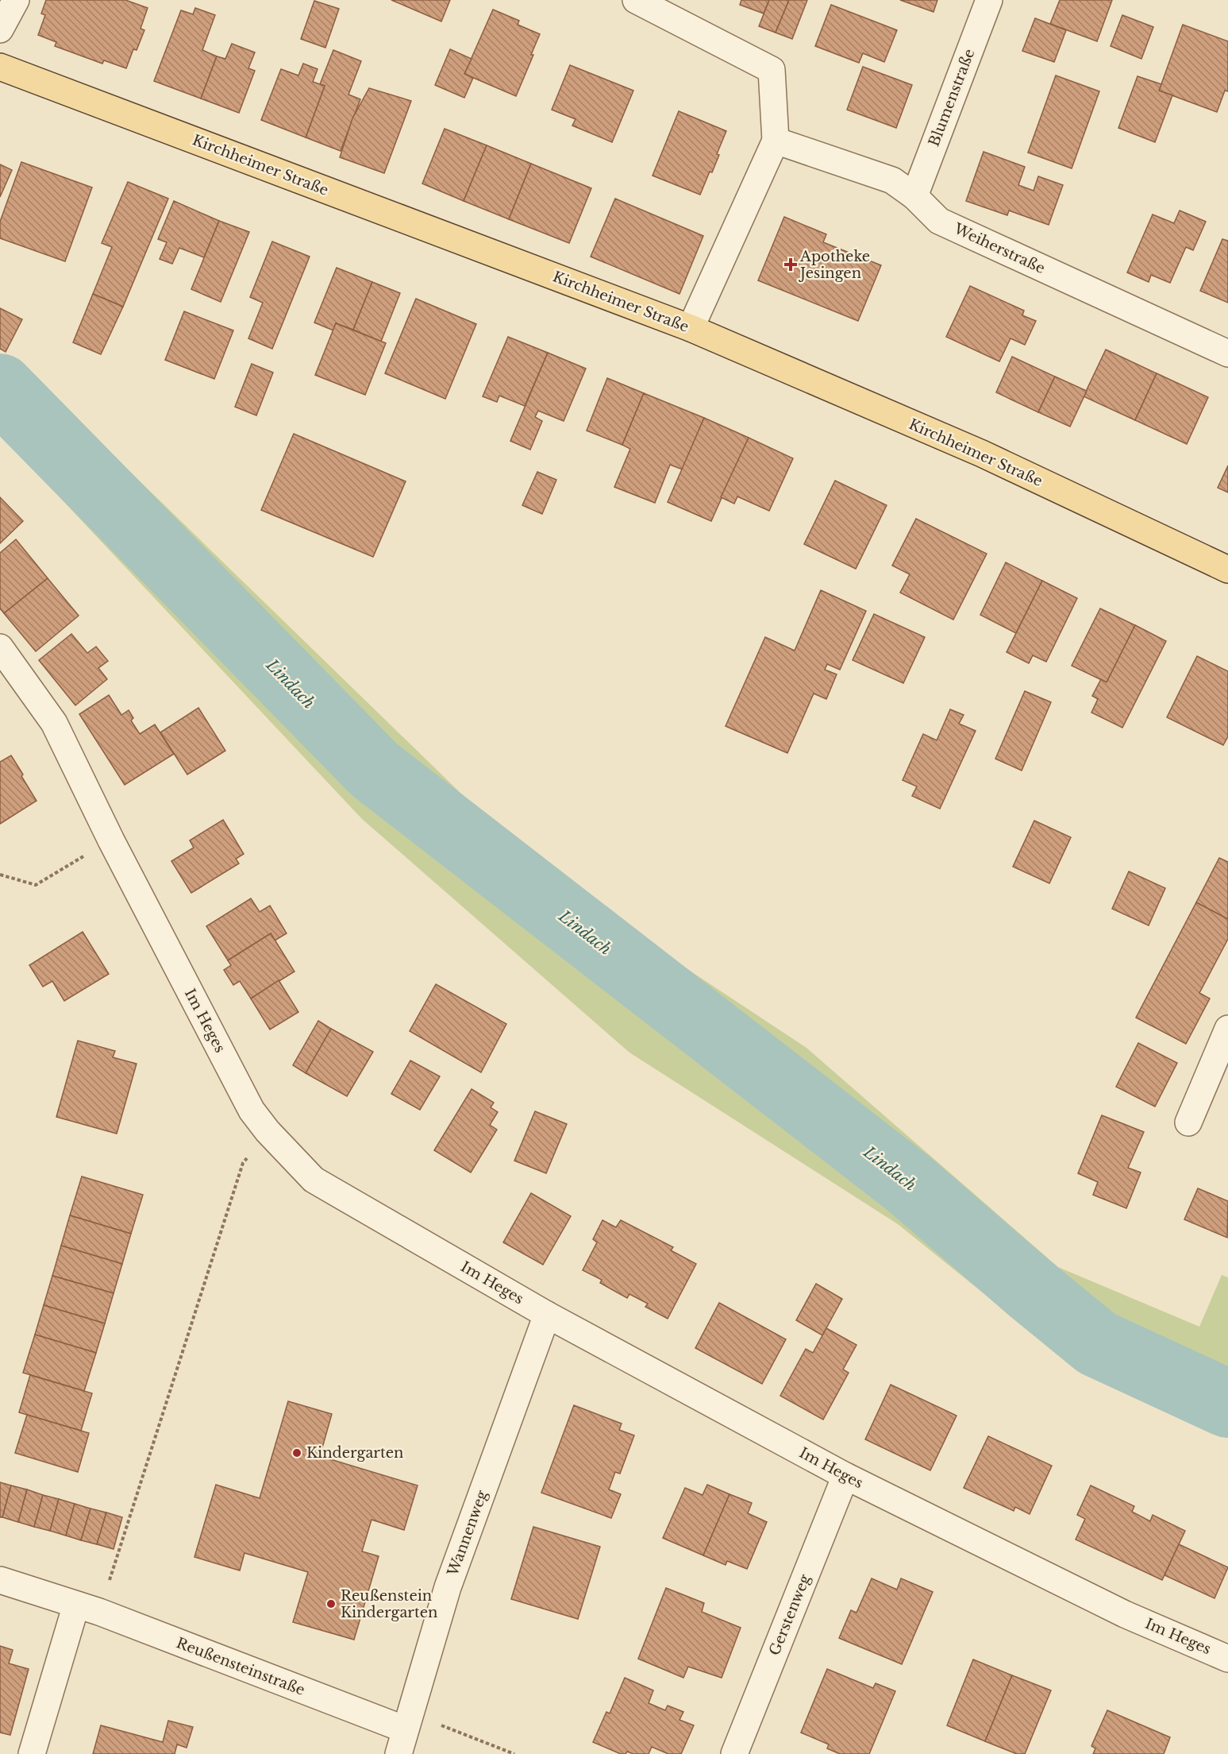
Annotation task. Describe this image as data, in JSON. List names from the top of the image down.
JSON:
{
  "streets": {
    "main road": ["Kirchheimer Straße"],
    "street": [
      "Blumenstraße",
      "Weiherstraße",
      "Im Heges",
      "Wannenweg",
      "Gerstenweg",
      "Reußensteinstraße"
    ]
  },
  "crossings": [
    ["Blumenstraße", "Weiherstraße"],
    ["Im Heges", "Wannenweg"],
    ["Im Heges", "Gerstenweg"],
    ["Wannenweg", "Reußensteinstraße"]
  ],
  "water": ["Lindach"],
  "places": {
    "health": ["Apotheke Jesingen"],
    "other": ["Kindergarten", "Reußenstein Kindergarten"]
  }
}
